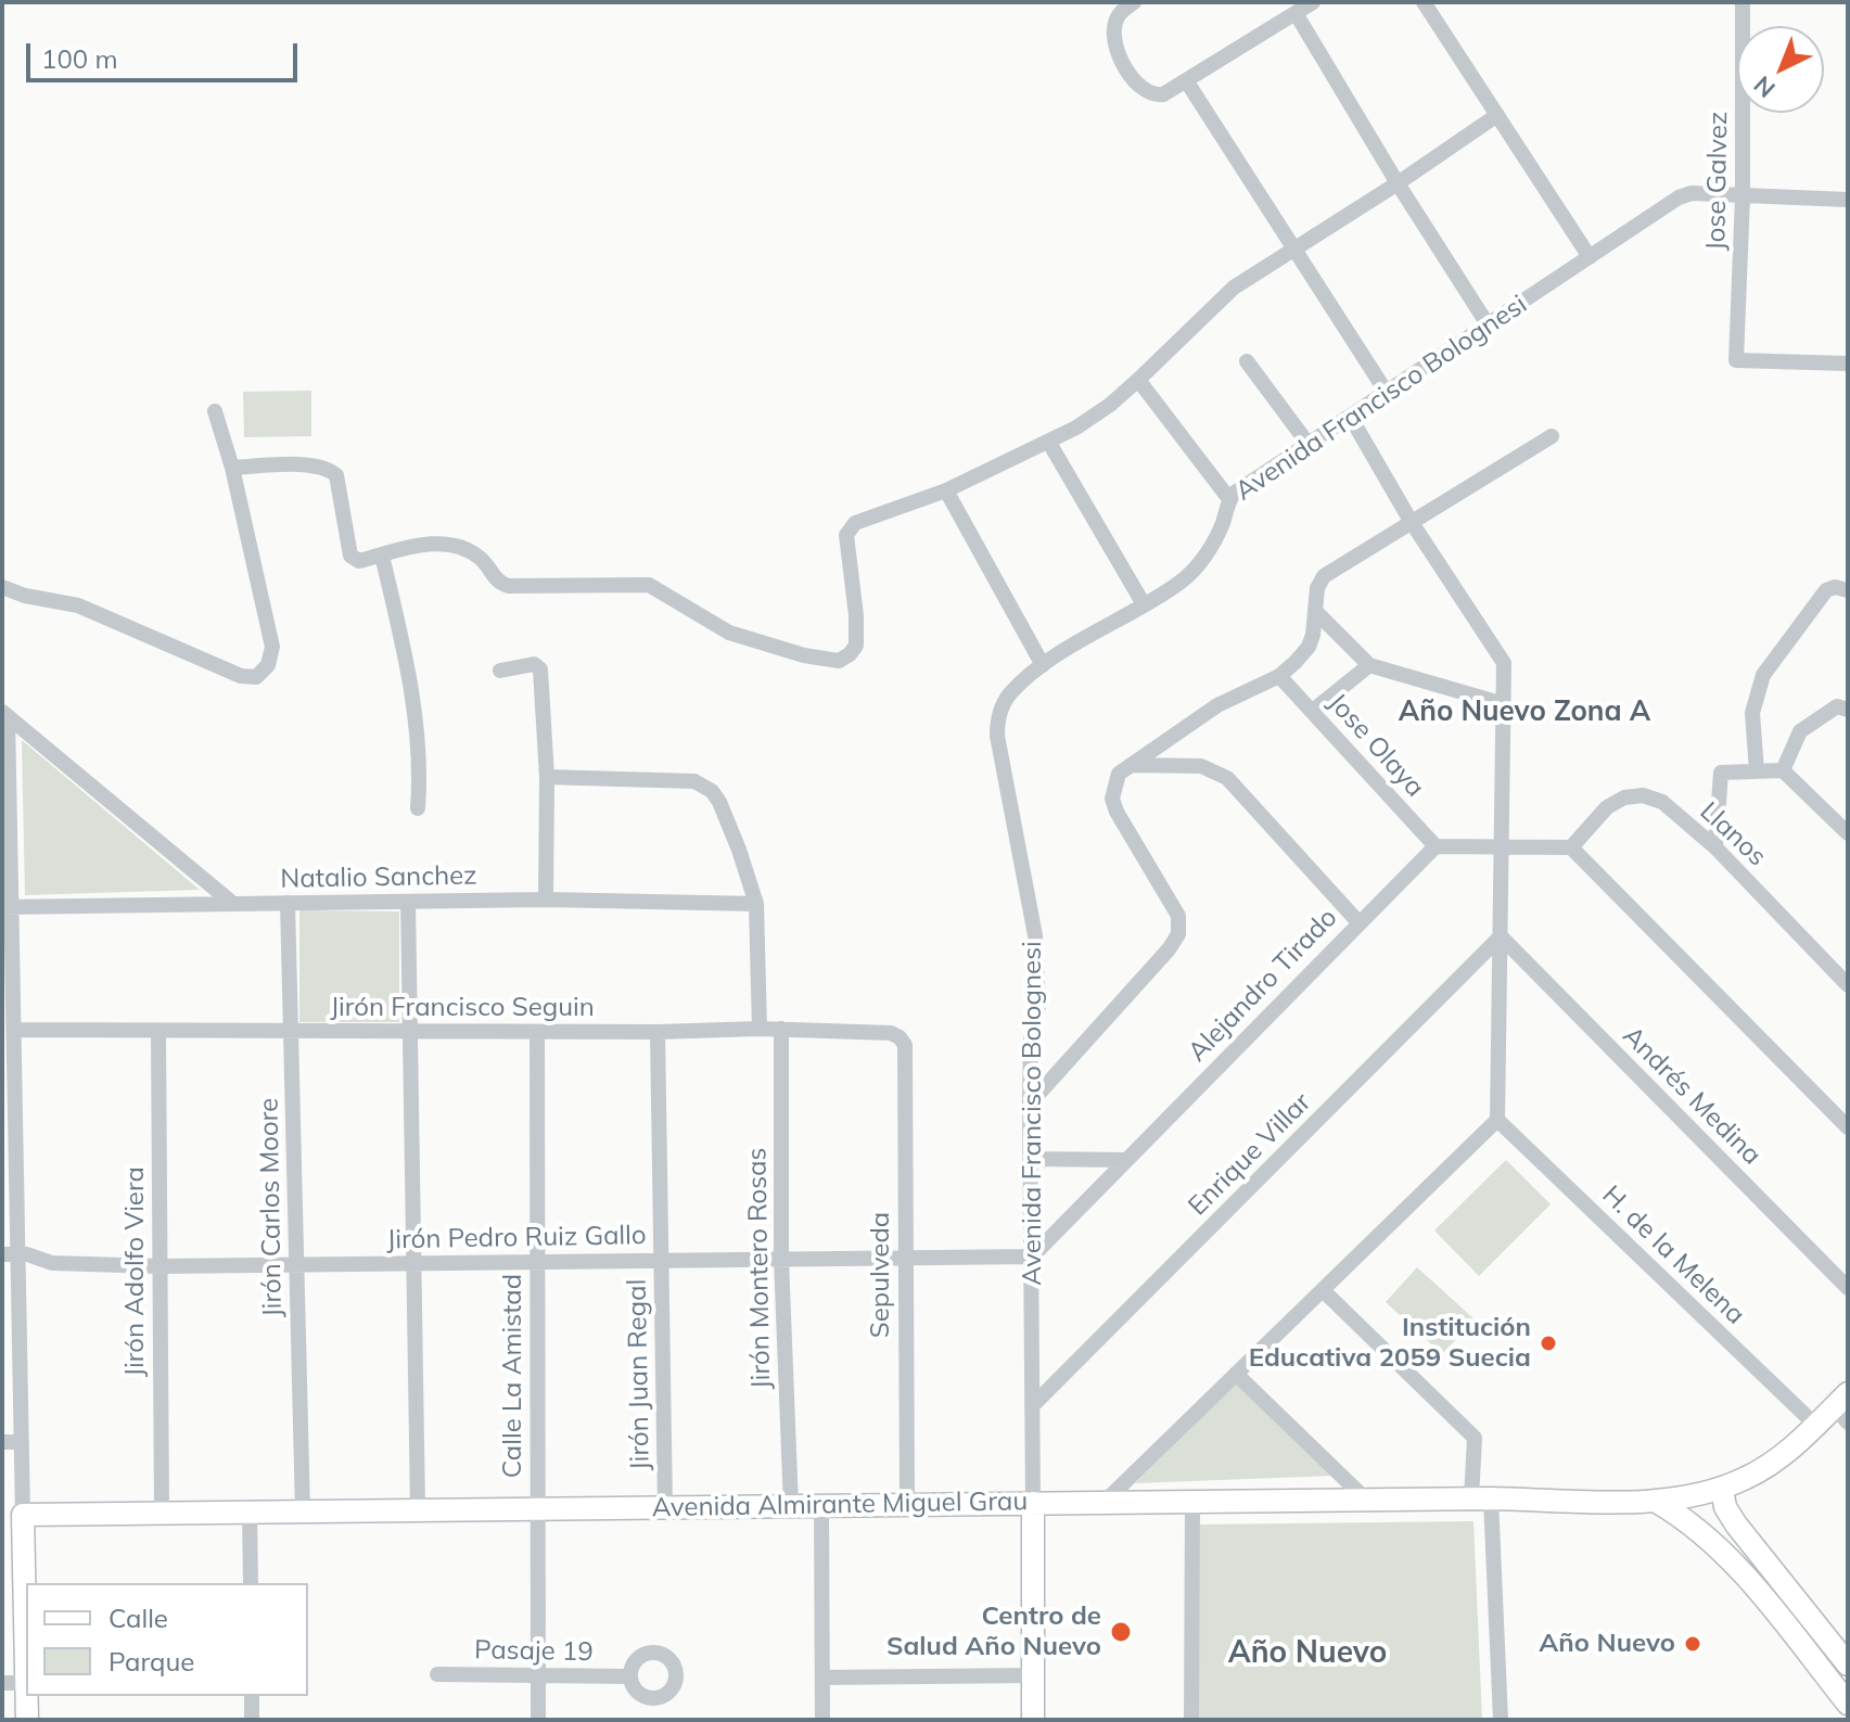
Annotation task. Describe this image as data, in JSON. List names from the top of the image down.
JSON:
{
  "streets": {
    "street": [
      "Jose Galvez",
      "Avenida Francisco Bolognesi",
      "Jose Olaya",
      "Llanos",
      "Natalio Sanchez",
      "Alejandro Tirado",
      "Jirón Francisco Seguin",
      "Andrés Medina",
      "Enrique Villar",
      "Jirón Carlos Moore",
      "Jirón Pedro Ruiz Gallo",
      "H. de la Melena",
      "Jirón Montero Rosas",
      "Jirón Adolfo Viera",
      "Sepulveda",
      "Jirón Juan Regal",
      "Calle La Amistad",
      "Avenida Almirante Miguel Grau",
      "Pasaje 19"
    ]
  },
  "crossings": [
    ["Jose Galvez", "Avenida Francisco Bolognesi"],
    ["Avenida Francisco Bolognesi", "Alejandro Tirado"],
    ["Avenida Francisco Bolognesi", "Enrique Villar"],
    ["Avenida Francisco Bolognesi", "Jirón Pedro Ruiz Gallo"],
    ["Avenida Francisco Bolognesi", "Avenida Almirante Miguel Grau"],
    ["Jose Olaya", "Alejandro Tirado"],
    ["Natalio Sanchez", "Jirón Carlos Moore"],
    ["Alejandro Tirado", "Jirón Pedro Ruiz Gallo"],
    ["Jirón Francisco Seguin", "Jirón Carlos Moore"],
    ["Jirón Francisco Seguin", "Jirón Montero Rosas"],
    ["Jirón Francisco Seguin", "Jirón Adolfo Viera"],
    ["Jirón Francisco Seguin", "Sepulveda"],
    ["Jirón Francisco Seguin", "Jirón Juan Regal"],
    ["Jirón Francisco Seguin", "Calle La Amistad"],
    ["Andrés Medina", "Enrique Villar"],
    ["Jirón Carlos Moore", "Jirón Pedro Ruiz Gallo"],
    ["Jirón Carlos Moore", "Avenida Almirante Miguel Grau"],
    ["Jirón Pedro Ruiz Gallo", "Jirón Montero Rosas"],
    ["Jirón Pedro Ruiz Gallo", "Jirón Adolfo Viera"],
    ["Jirón Pedro Ruiz Gallo", "Sepulveda"],
    ["Jirón Pedro Ruiz Gallo", "Jirón Juan Regal"],
    ["Jirón Pedro Ruiz Gallo", "Calle La Amistad"],
    ["H. de la Melena", "Avenida Almirante Miguel Grau"],
    ["Jirón Montero Rosas", "Avenida Almirante Miguel Grau"],
    ["Jirón Adolfo Viera", "Avenida Almirante Miguel Grau"],
    ["Sepulveda", "Avenida Almirante Miguel Grau"],
    ["Jirón Juan Regal", "Avenida Almirante Miguel Grau"],
    ["Calle La Amistad", "Avenida Almirante Miguel Grau"],
    ["Calle La Amistad", "Pasaje 19"]
  ],
  "districts": ["Año Nuevo Zona A", "Año Nuevo"],
  "places": ["Institución Educativa 2059 Suecia", "Centro de Salud Año Nuevo", "Año Nuevo"],
  "legend": ["Calle", "Parque"],
  "scale_bar": "100 m",
  "north": "bottom left"
}
